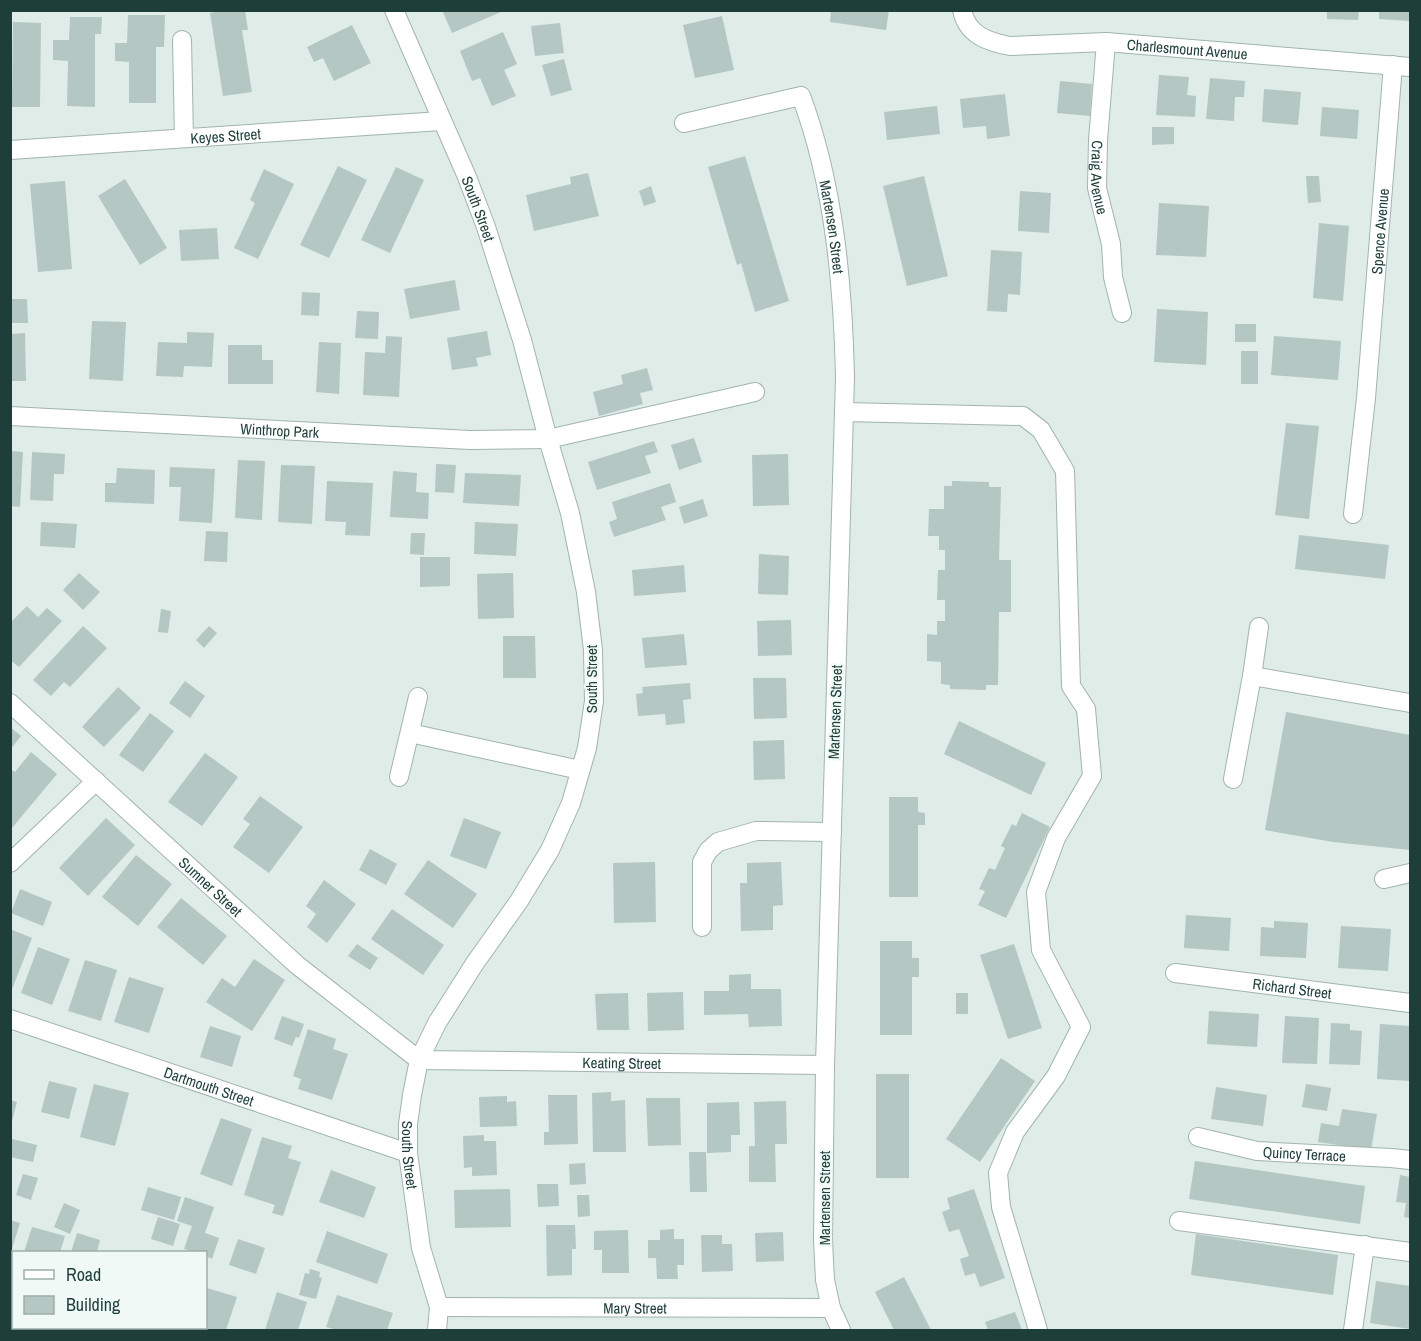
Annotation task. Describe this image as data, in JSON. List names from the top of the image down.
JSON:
{
  "streets": {
    "street": [
      "Charlesmount Avenue",
      "Keyes Street",
      "Craig Avenue",
      "South Street",
      "Martensen Street",
      "Spence Avenue",
      "Winthrop Park",
      "Sumner Street",
      "Richard Street",
      "Keating Street",
      "Dartmouth Street",
      "Quincy Terrace",
      "Mary Street"
    ]
  },
  "crossings": [
    ["Charlesmount Avenue", "Craig Avenue"],
    ["Charlesmount Avenue", "Spence Avenue"],
    ["Keyes Street", "South Street"],
    ["South Street", "Winthrop Park"],
    ["South Street", "Sumner Street"],
    ["South Street", "Keating Street"],
    ["South Street", "Dartmouth Street"],
    ["South Street", "Mary Street"],
    ["Martensen Street", "Keating Street"],
    ["Martensen Street", "Mary Street"],
    ["Sumner Street", "Keating Street"]
  ],
  "legend": ["Road", "Building"]
}
